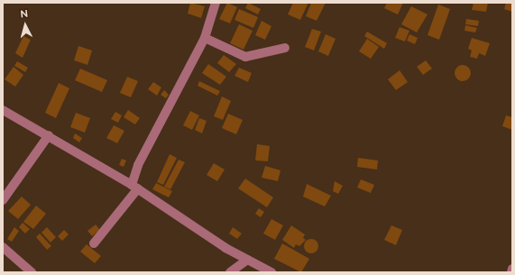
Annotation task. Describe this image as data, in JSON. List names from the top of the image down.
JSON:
{
  "north": "top"
}
